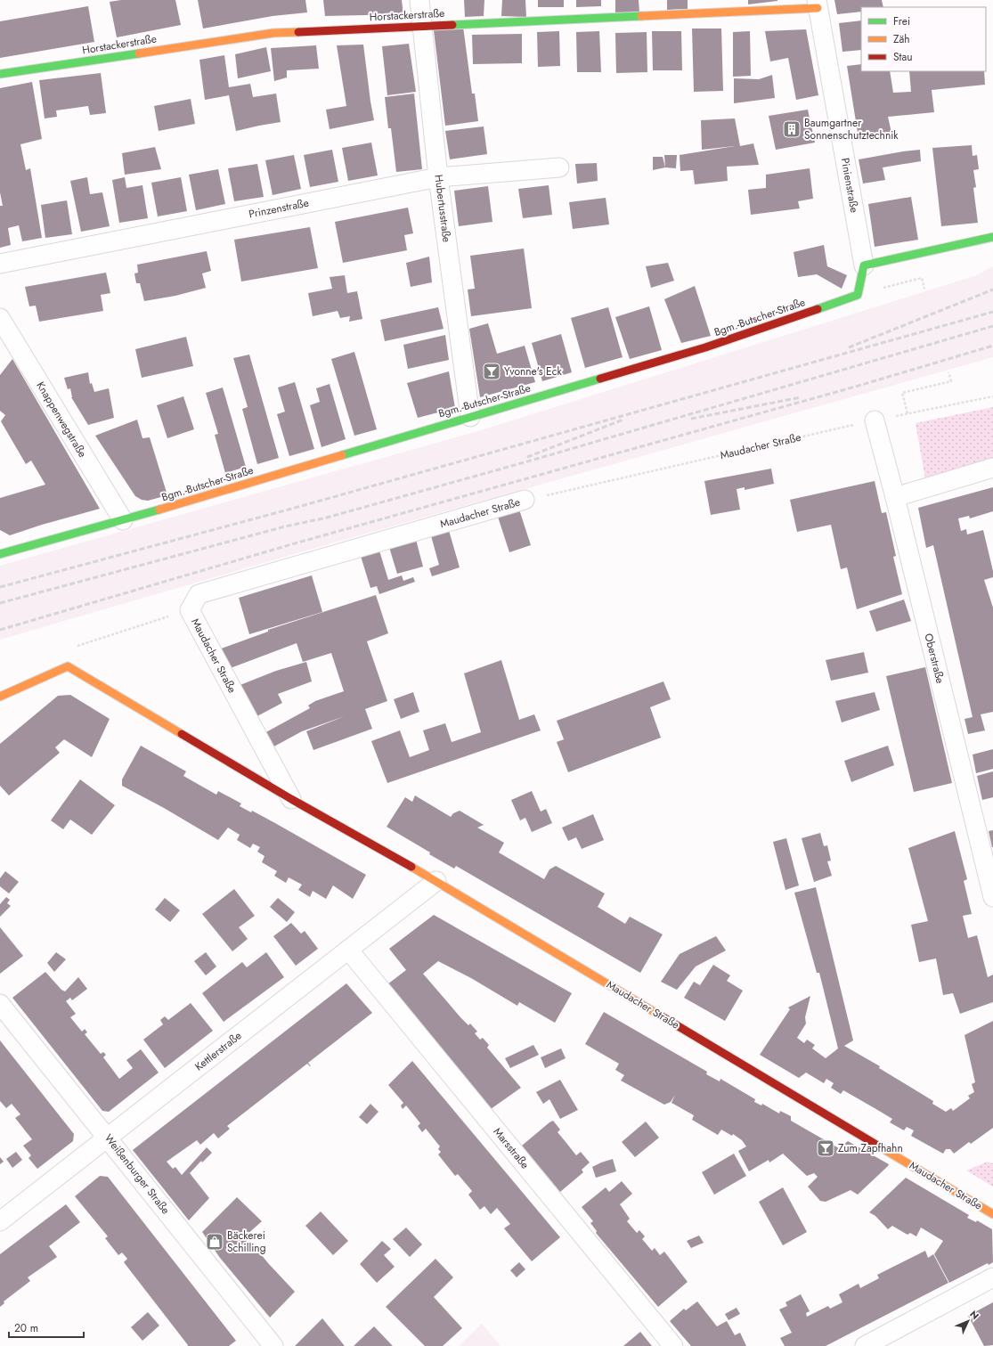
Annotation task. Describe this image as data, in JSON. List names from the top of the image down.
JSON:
{
  "streets": {
    "street": [
      "Horstackerstraße",
      "Pinienstraße",
      "Prinzenstraße",
      "Hubertusstraße",
      "Bgm.-Butscher-Straße",
      "Knappenwegstraße",
      "Maudacher Straße",
      "Oberstraße",
      "Kettlerstraße",
      "Marsstraße",
      "Weißenburger Straße"
    ]
  },
  "crossings": [
    ["Horstackerstraße", "Pinienstraße"],
    ["Horstackerstraße", "Hubertusstraße"],
    ["Pinienstraße", "Bgm.-Butscher-Straße"],
    ["Prinzenstraße", "Hubertusstraße"],
    ["Hubertusstraße", "Bgm.-Butscher-Straße"],
    ["Bgm.-Butscher-Straße", "Knappenwegstraße"],
    ["Maudacher Straße", "Oberstraße"],
    ["Maudacher Straße", "Kettlerstraße"],
    ["Kettlerstraße", "Marsstraße"],
    ["Kettlerstraße", "Weißenburger Straße"]
  ],
  "places": {
    "building": ["Baumgartner Sonnenschutztechnik"],
    "bar": ["Yvonne's Eck", "Zum Zapfhahn"],
    "shop": ["Bäckerei Schilling"]
  },
  "legend": ["Frei", "Zäh", "Stau"],
  "scale_bar": "20 m",
  "north": "top right"
}
